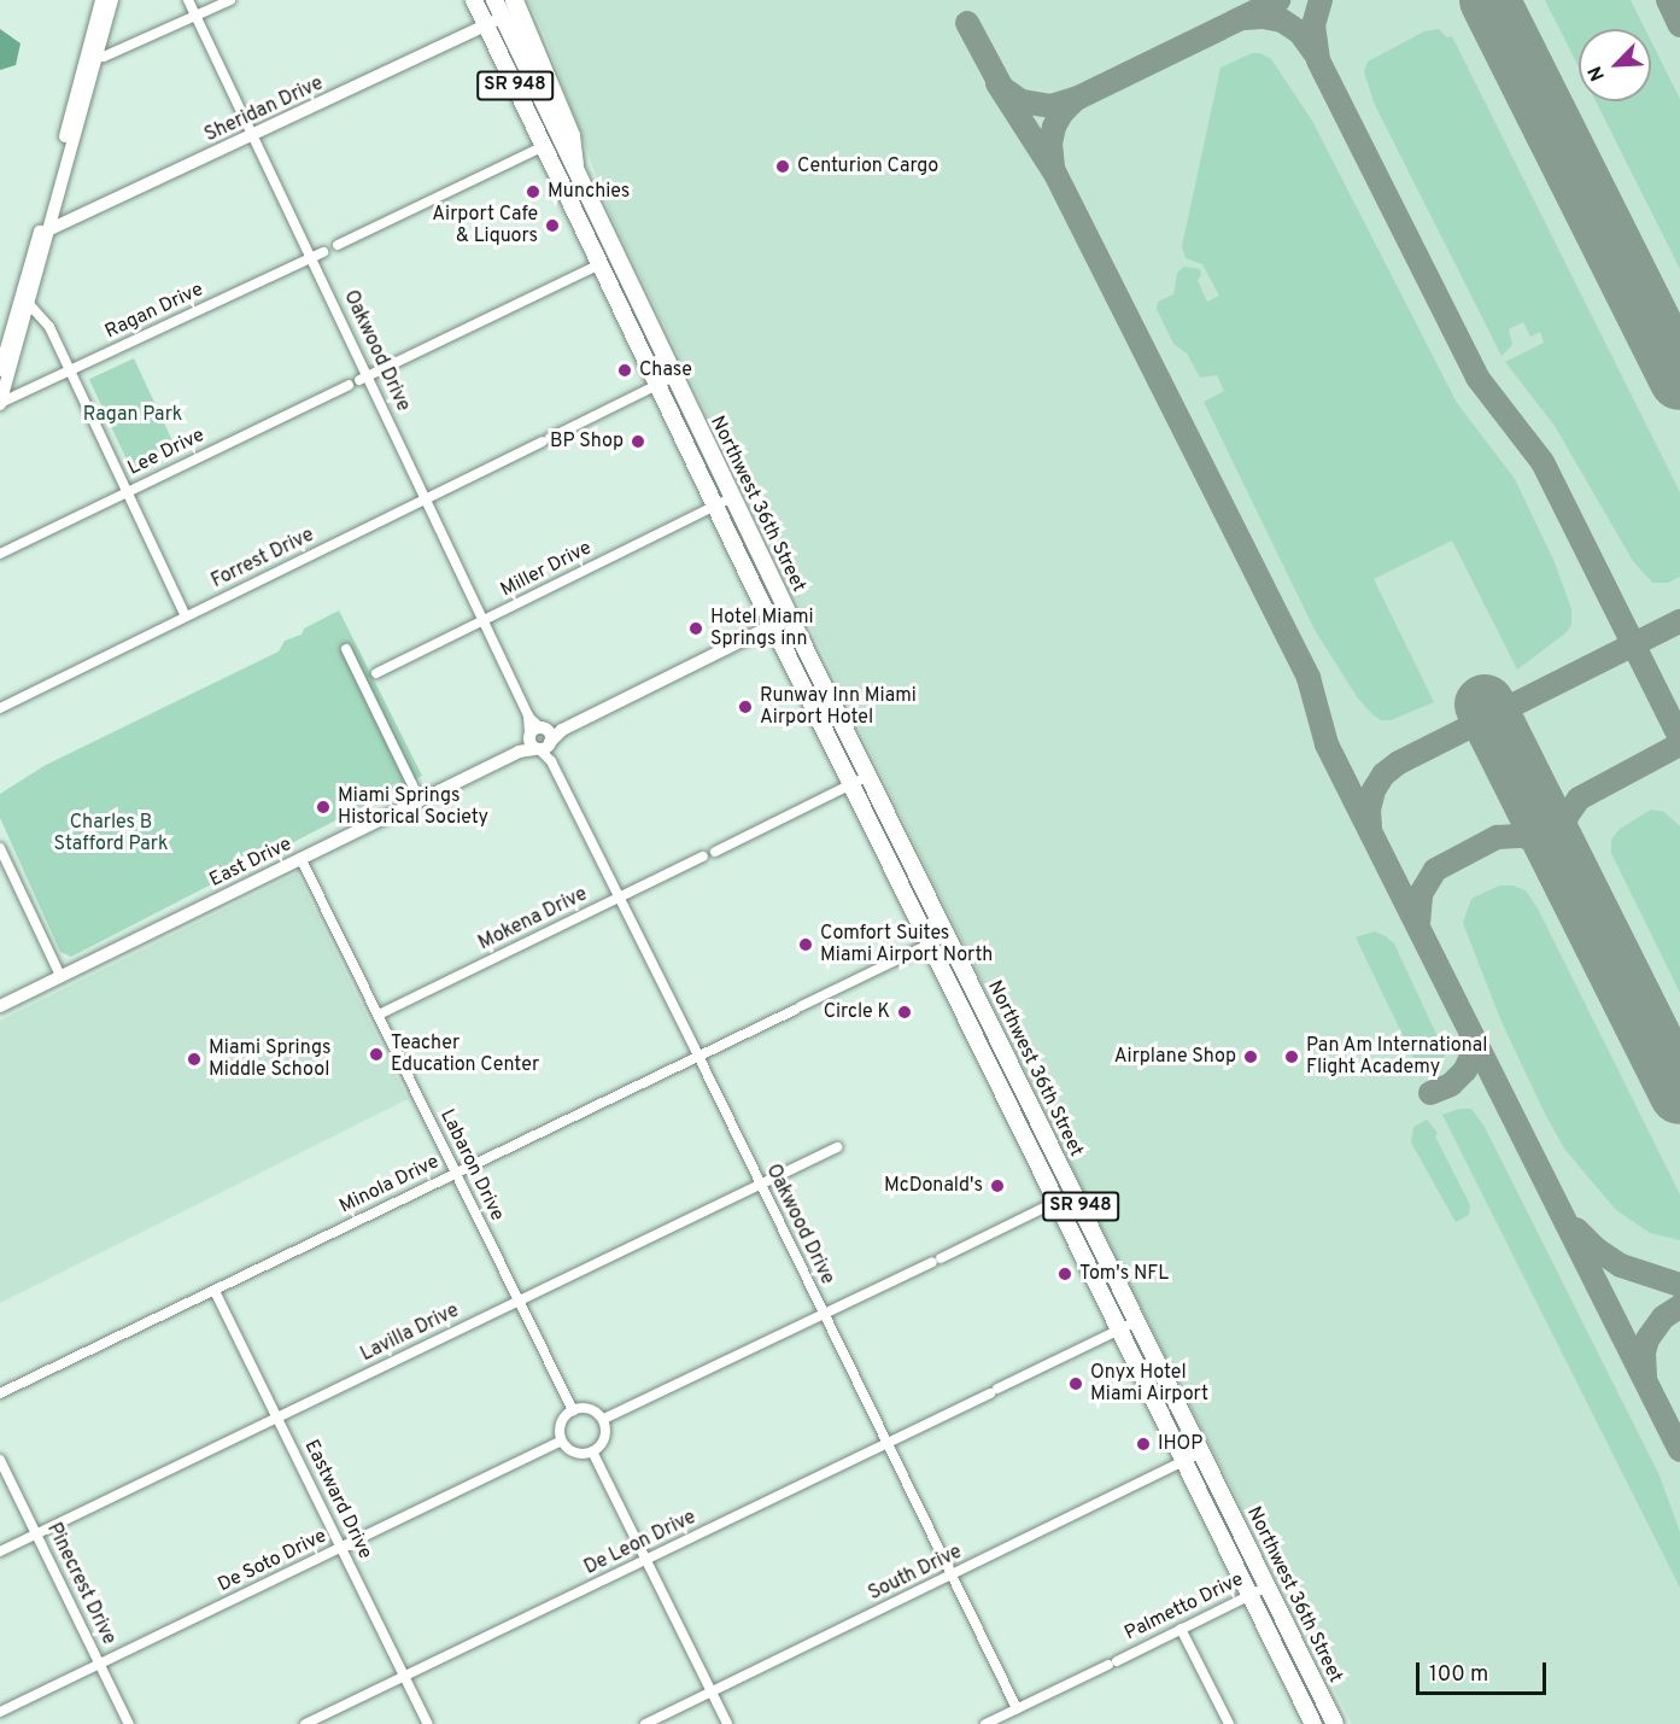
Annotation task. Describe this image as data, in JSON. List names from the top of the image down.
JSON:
{
  "streets": {
    "main road": ["SR 948", "Northwest 36th Street"],
    "street": [
      "Sheridan Drive",
      "Ragan Drive",
      "Oakwood Drive",
      "Lee Drive",
      "Forrest Drive",
      "Miller Drive",
      "East Drive",
      "Mokena Drive",
      "Labaron Drive",
      "Minola Drive",
      "Lavilla Drive",
      "Eastward Drive",
      "De Leon Drive",
      "De Soto Drive",
      "South Drive",
      "Pinecrest Drive",
      "Palmetto Drive"
    ]
  },
  "crossings": [
    ["Sheridan Drive", "Oakwood Drive"],
    ["Sheridan Drive", "Northwest 36th Street"],
    ["Ragan Drive", "Oakwood Drive"],
    ["Oakwood Drive", "Forrest Drive"],
    ["Oakwood Drive", "Miller Drive"],
    ["Oakwood Drive", "East Drive"],
    ["Oakwood Drive", "Mokena Drive"],
    ["Oakwood Drive", "Minola Drive"],
    ["Oakwood Drive", "Lavilla Drive"],
    ["Oakwood Drive", "De Leon Drive"],
    ["Oakwood Drive", "South Drive"],
    ["Oakwood Drive", "Palmetto Drive"],
    ["Northwest 36th Street", "Forrest Drive"],
    ["Northwest 36th Street", "Miller Drive"],
    ["Northwest 36th Street", "East Drive"],
    ["Northwest 36th Street", "Minola Drive"],
    ["Northwest 36th Street", "De Leon Drive"],
    ["Northwest 36th Street", "South Drive"],
    ["Northwest 36th Street", "Palmetto Drive"],
    ["East Drive", "Labaron Drive"],
    ["Mokena Drive", "Labaron Drive"],
    ["Labaron Drive", "Minola Drive"],
    ["Labaron Drive", "Lavilla Drive"],
    ["Labaron Drive", "De Soto Drive"],
    ["Minola Drive", "Eastward Drive"],
    ["Lavilla Drive", "Eastward Drive"],
    ["Lavilla Drive", "Pinecrest Drive"],
    ["Eastward Drive", "De Leon Drive"],
    ["Eastward Drive", "De Soto Drive"],
    ["De Soto Drive", "Pinecrest Drive"]
  ],
  "parks": ["Ragan Park", "Charles B Stafford Park"],
  "places": [
    "Centurion Cargo",
    "Munchies",
    "Airport Cafe & Liquors",
    "Chase",
    "BP Shop",
    "Hotel Miami Springs inn",
    "Runway Inn Miami Airport Hotel",
    "Miami Springs Historical Society",
    "Comfort Suites Miami Airport North",
    "Circle K",
    "Teacher Education Center",
    "Airplane Shop",
    "Pan Am International Flight Academy",
    "Miami Springs Middle School",
    "McDonald's",
    "Tom's NFL",
    "Onyx Hotel Miami Airport",
    "IHOP"
  ],
  "scale_bar": "100 m",
  "north": "bottom left"
}
